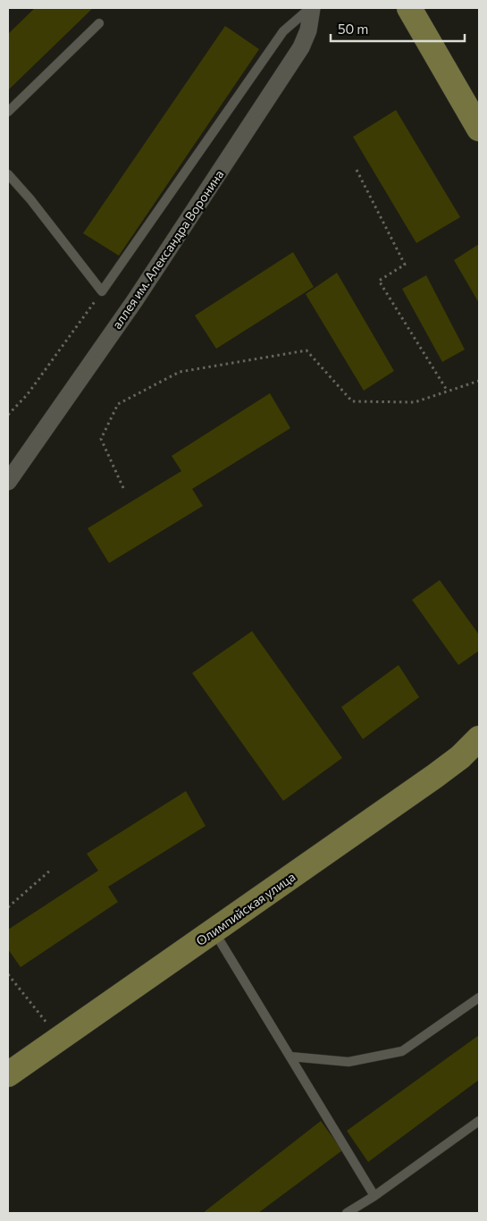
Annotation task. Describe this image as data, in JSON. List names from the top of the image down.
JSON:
{
  "streets": {
    "main road": ["Олимпийская улица"],
    "street": ["аллея им. Александра Воронина"]
  },
  "scale_bar": "50 m"
}
